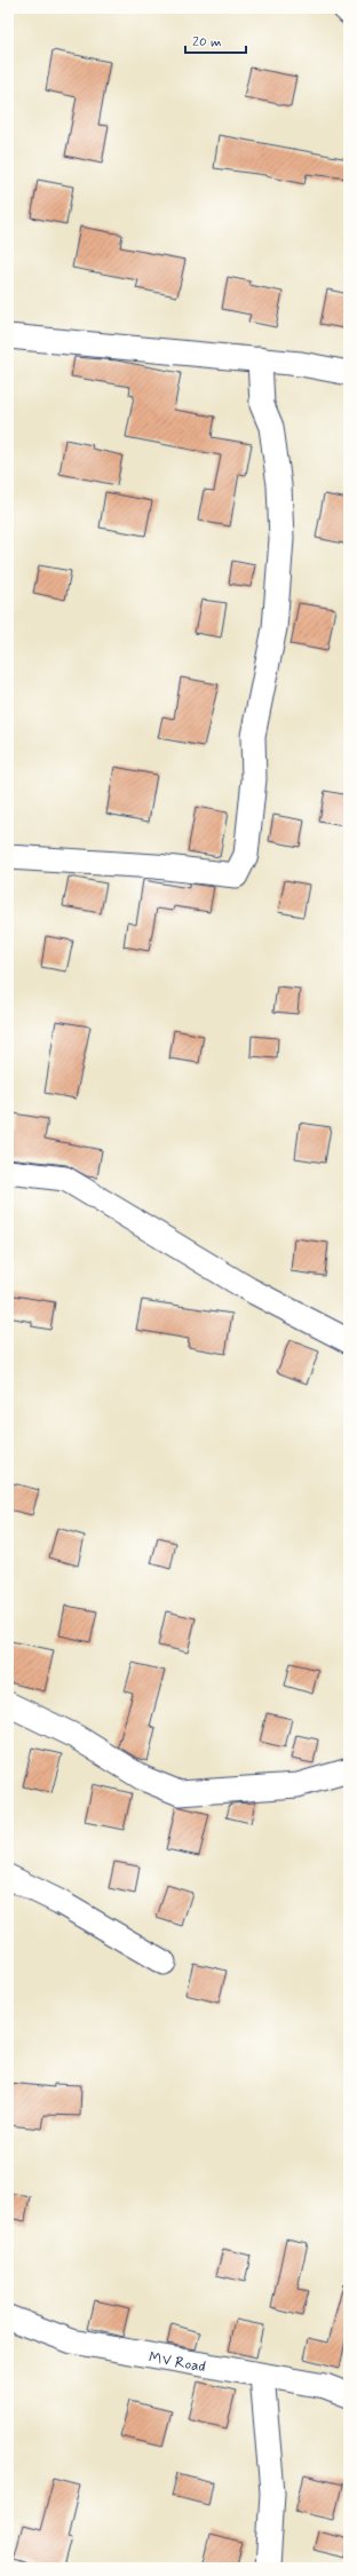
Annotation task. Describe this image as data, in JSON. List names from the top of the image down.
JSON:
{
  "streets": {
    "street": ["MV Road"]
  },
  "scale_bar": "20 m"
}
